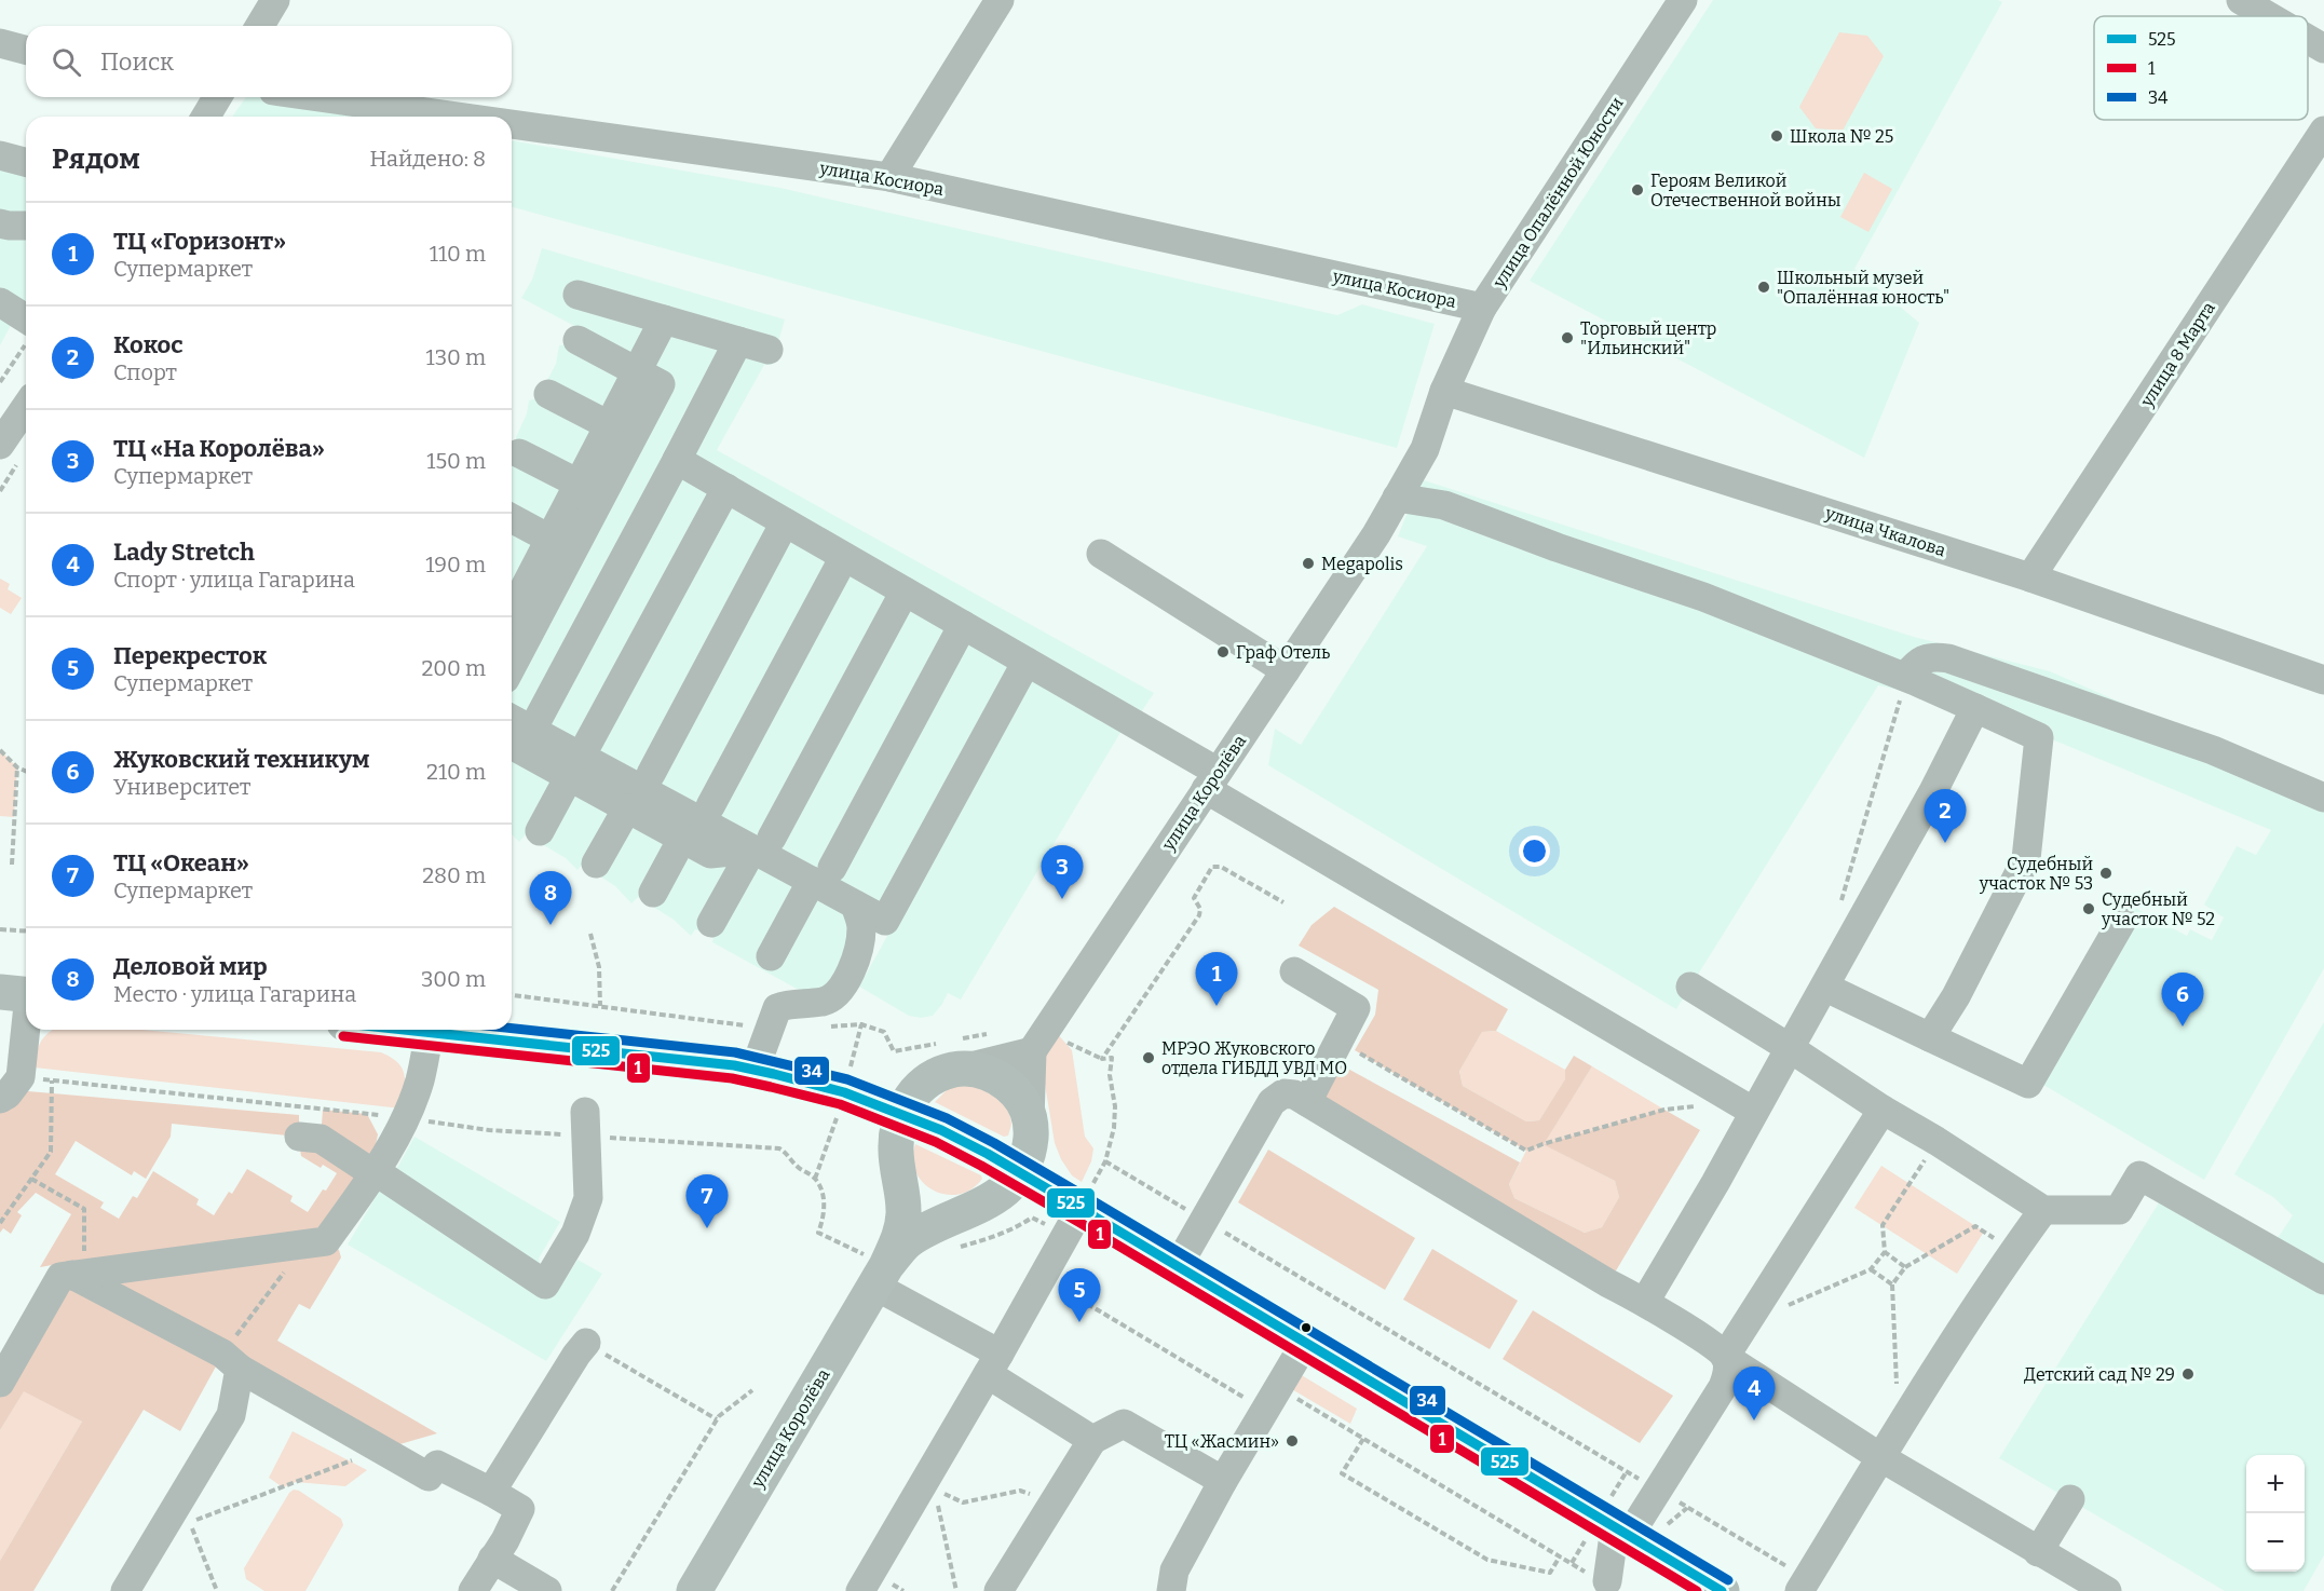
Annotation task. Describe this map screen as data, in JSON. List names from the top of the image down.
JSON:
{
  "streets": {
    "main road": ["улица Королёва"],
    "street": [
      "улица Косиора",
      "улица Опалённой Юности",
      "улица 8 Марта",
      "улица Чкалова"
    ]
  },
  "crossings": [
    ["улица Косиора", "улица Опалённой Юности"],
    ["улица Опалённой Юности", "улица Чкалова"],
    ["улица Опалённой Юности", "улица Королёва"],
    ["улица 8 Марта", "улица Чкалова"]
  ],
  "places": [
    "Школа № 25",
    "Героям Великой Отечественной войны",
    "Школьный музей \"Опалённая юность\"",
    "Торговый центр \"Ильинский\"",
    "Megapolis",
    "Граф Отель",
    "Судебный участок № 53",
    "Судебный участок № 52",
    "МРЭО Жуковского отдела ГИБДД УВД МО",
    "Детский сад № 29",
    "ТЦ «Жасмин»"
  ],
  "lines": ["transit line 34", "transit line 525", "transit line 1"],
  "legend": ["525", "1", "34"],
  "page": {
    "search": "Поиск",
    "heading": ["Рядом", "Найдено: 8"],
    "list": [
      {
        "mark": "1",
        "name": "ТЦ «Горизонт»",
        "note": "Супермаркет",
        "value": "110 m"
      },
      {
        "mark": "2",
        "name": "Кокос",
        "note": "Спорт",
        "value": "130 m"
      },
      {
        "mark": "3",
        "name": "ТЦ «На Королёва»",
        "note": "Супермаркет",
        "value": "150 m"
      },
      {
        "mark": "4",
        "name": "Lady Stretch",
        "note": "Спорт · улица Гагарина",
        "value": "190 m"
      },
      {
        "mark": "5",
        "name": "Перекресток",
        "note": "Супермаркет",
        "value": "200 m"
      },
      {
        "mark": "6",
        "name": "Жуковский техникум",
        "note": "Университет",
        "value": "210 m"
      },
      {
        "mark": "7",
        "name": "ТЦ «Океан»",
        "note": "Супермаркет",
        "value": "280 m"
      },
      {
        "mark": "8",
        "name": "Деловой мир",
        "note": "Место · улица Гагарина",
        "value": "300 m"
      }
    ],
    "pins": [
      "2",
      "3",
      "8",
      "1",
      "6",
      "7",
      "5",
      "4"
    ],
    "map_buttons": ["+", "−"]
  }
}
